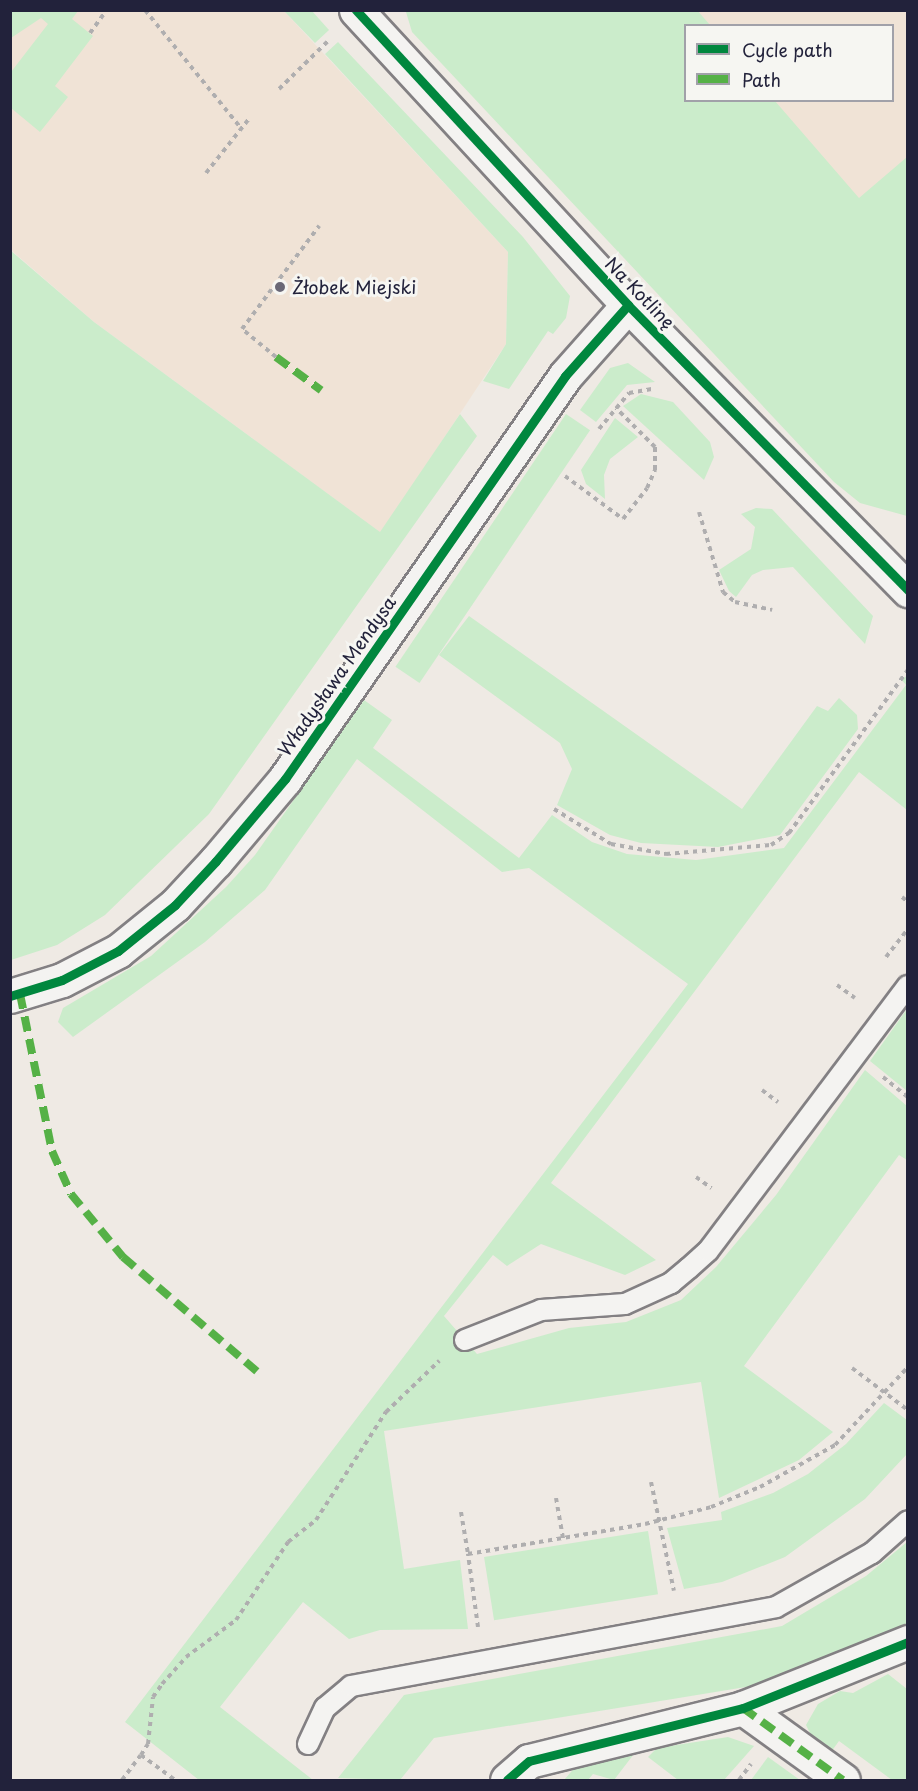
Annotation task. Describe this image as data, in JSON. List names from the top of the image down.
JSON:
{
  "streets": {
    "street": ["Na Kotlinę", "Władysława Mendysa"]
  },
  "crossings": [
    ["Na Kotlinę", "Władysława Mendysa"]
  ],
  "places": ["Żłobek Miejski"],
  "legend": ["Cycle path", "Path"]
}
